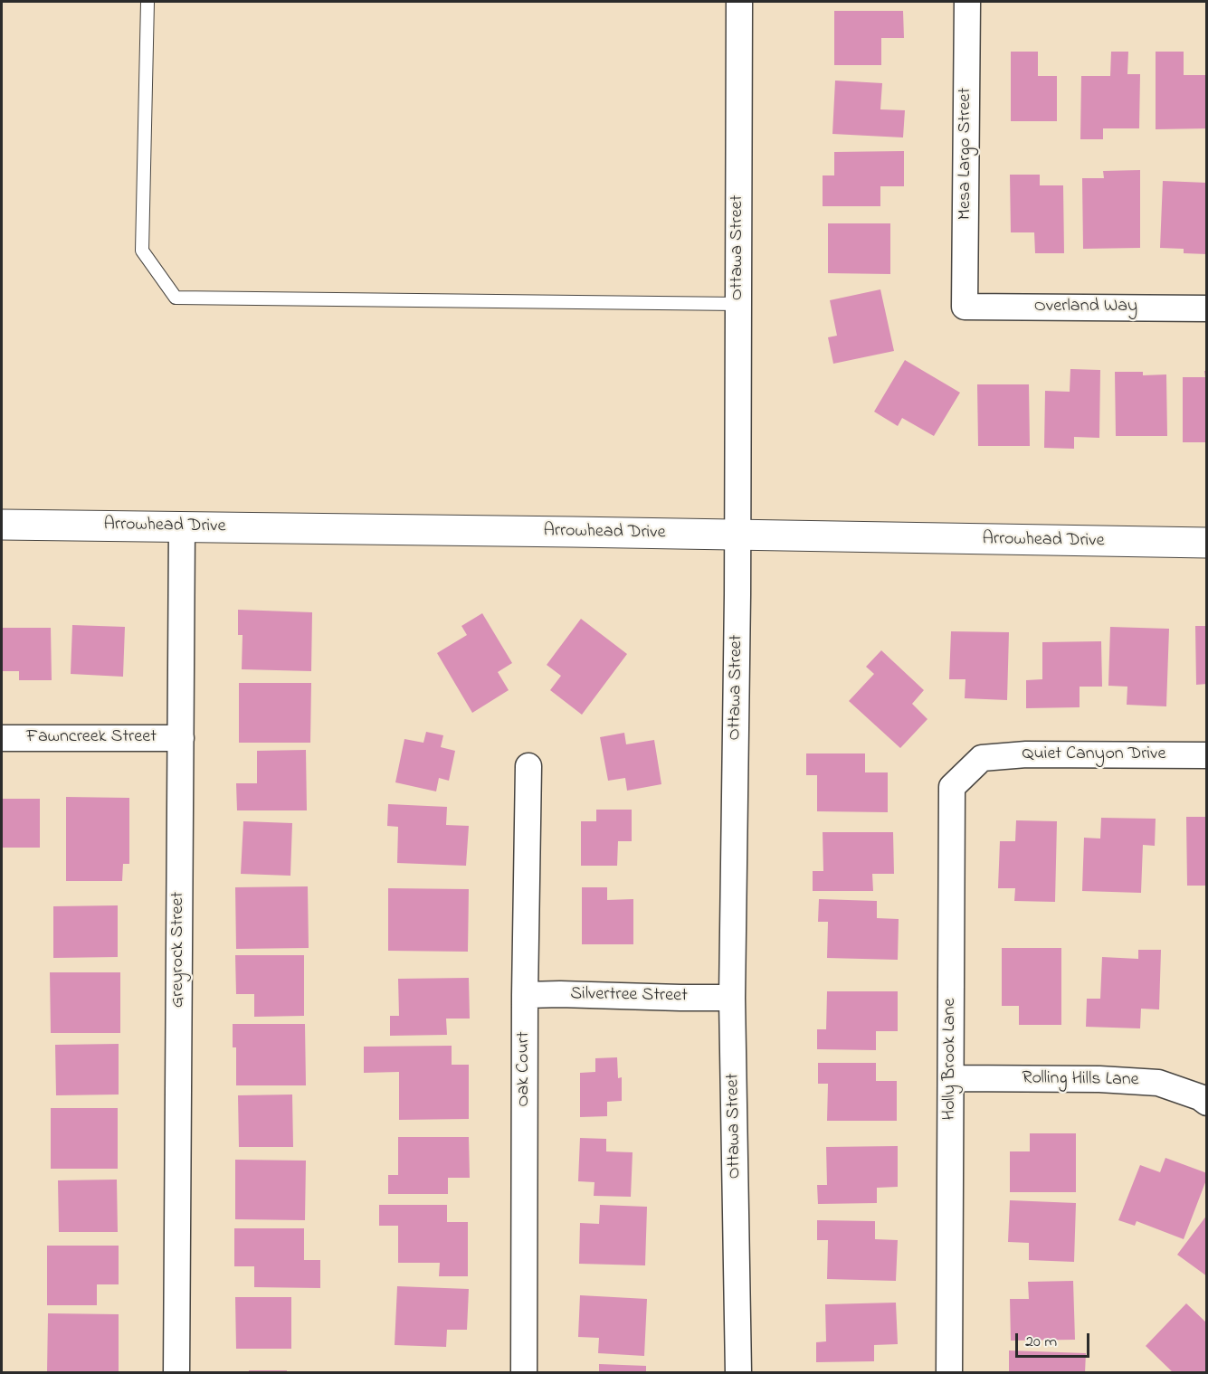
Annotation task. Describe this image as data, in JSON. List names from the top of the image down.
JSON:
{
  "streets": {
    "main road": ["Arrowhead Drive"],
    "street": [
      "Mesa Largo Street",
      "Ottawa Street",
      "Overland Way",
      "Fawncreek Street",
      "Quiet Canyon Drive",
      "Greyrock Street",
      "Silvertree Street",
      "Holly Brook Lane",
      "Oak Court",
      "Rolling Hills Lane"
    ]
  },
  "crossings": [
    ["Mesa Largo Street", "Overland Way"],
    ["Ottawa Street", "Arrowhead Drive"],
    ["Ottawa Street", "Silvertree Street"],
    ["Arrowhead Drive", "Greyrock Street"],
    ["Fawncreek Street", "Greyrock Street"],
    ["Quiet Canyon Drive", "Holly Brook Lane"],
    ["Silvertree Street", "Oak Court"],
    ["Holly Brook Lane", "Rolling Hills Lane"]
  ],
  "scale_bar": "20 m"
}
